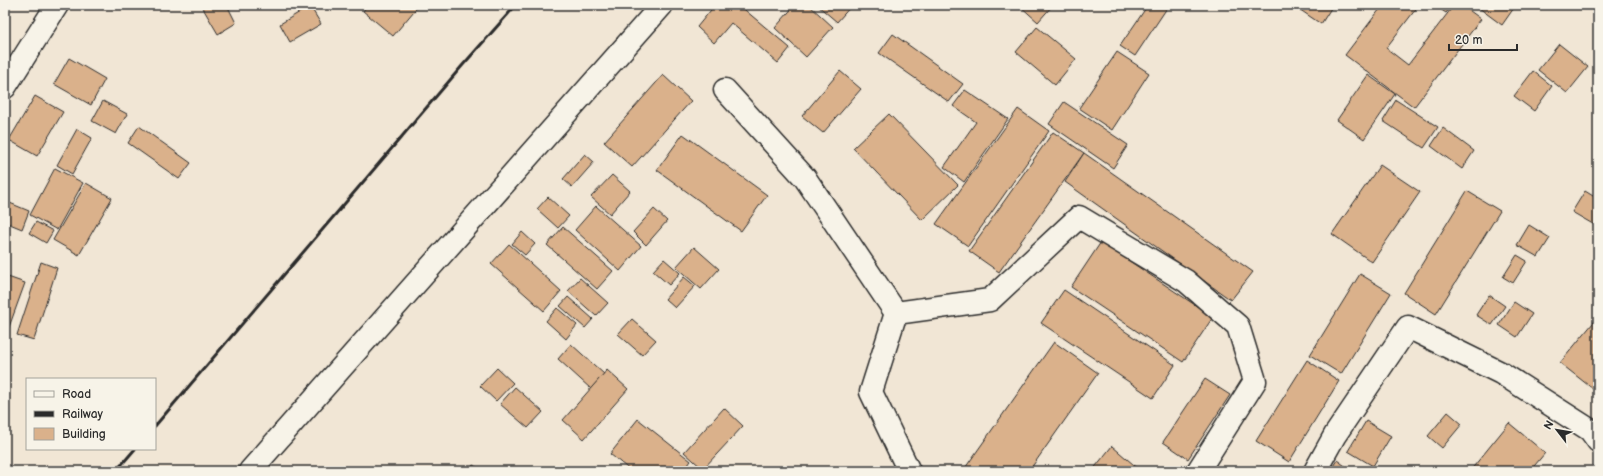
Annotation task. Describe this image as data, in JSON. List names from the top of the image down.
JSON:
{
  "legend": ["Road", "Railway", "Building"],
  "scale_bar": "20 m",
  "north": "top left"
}
